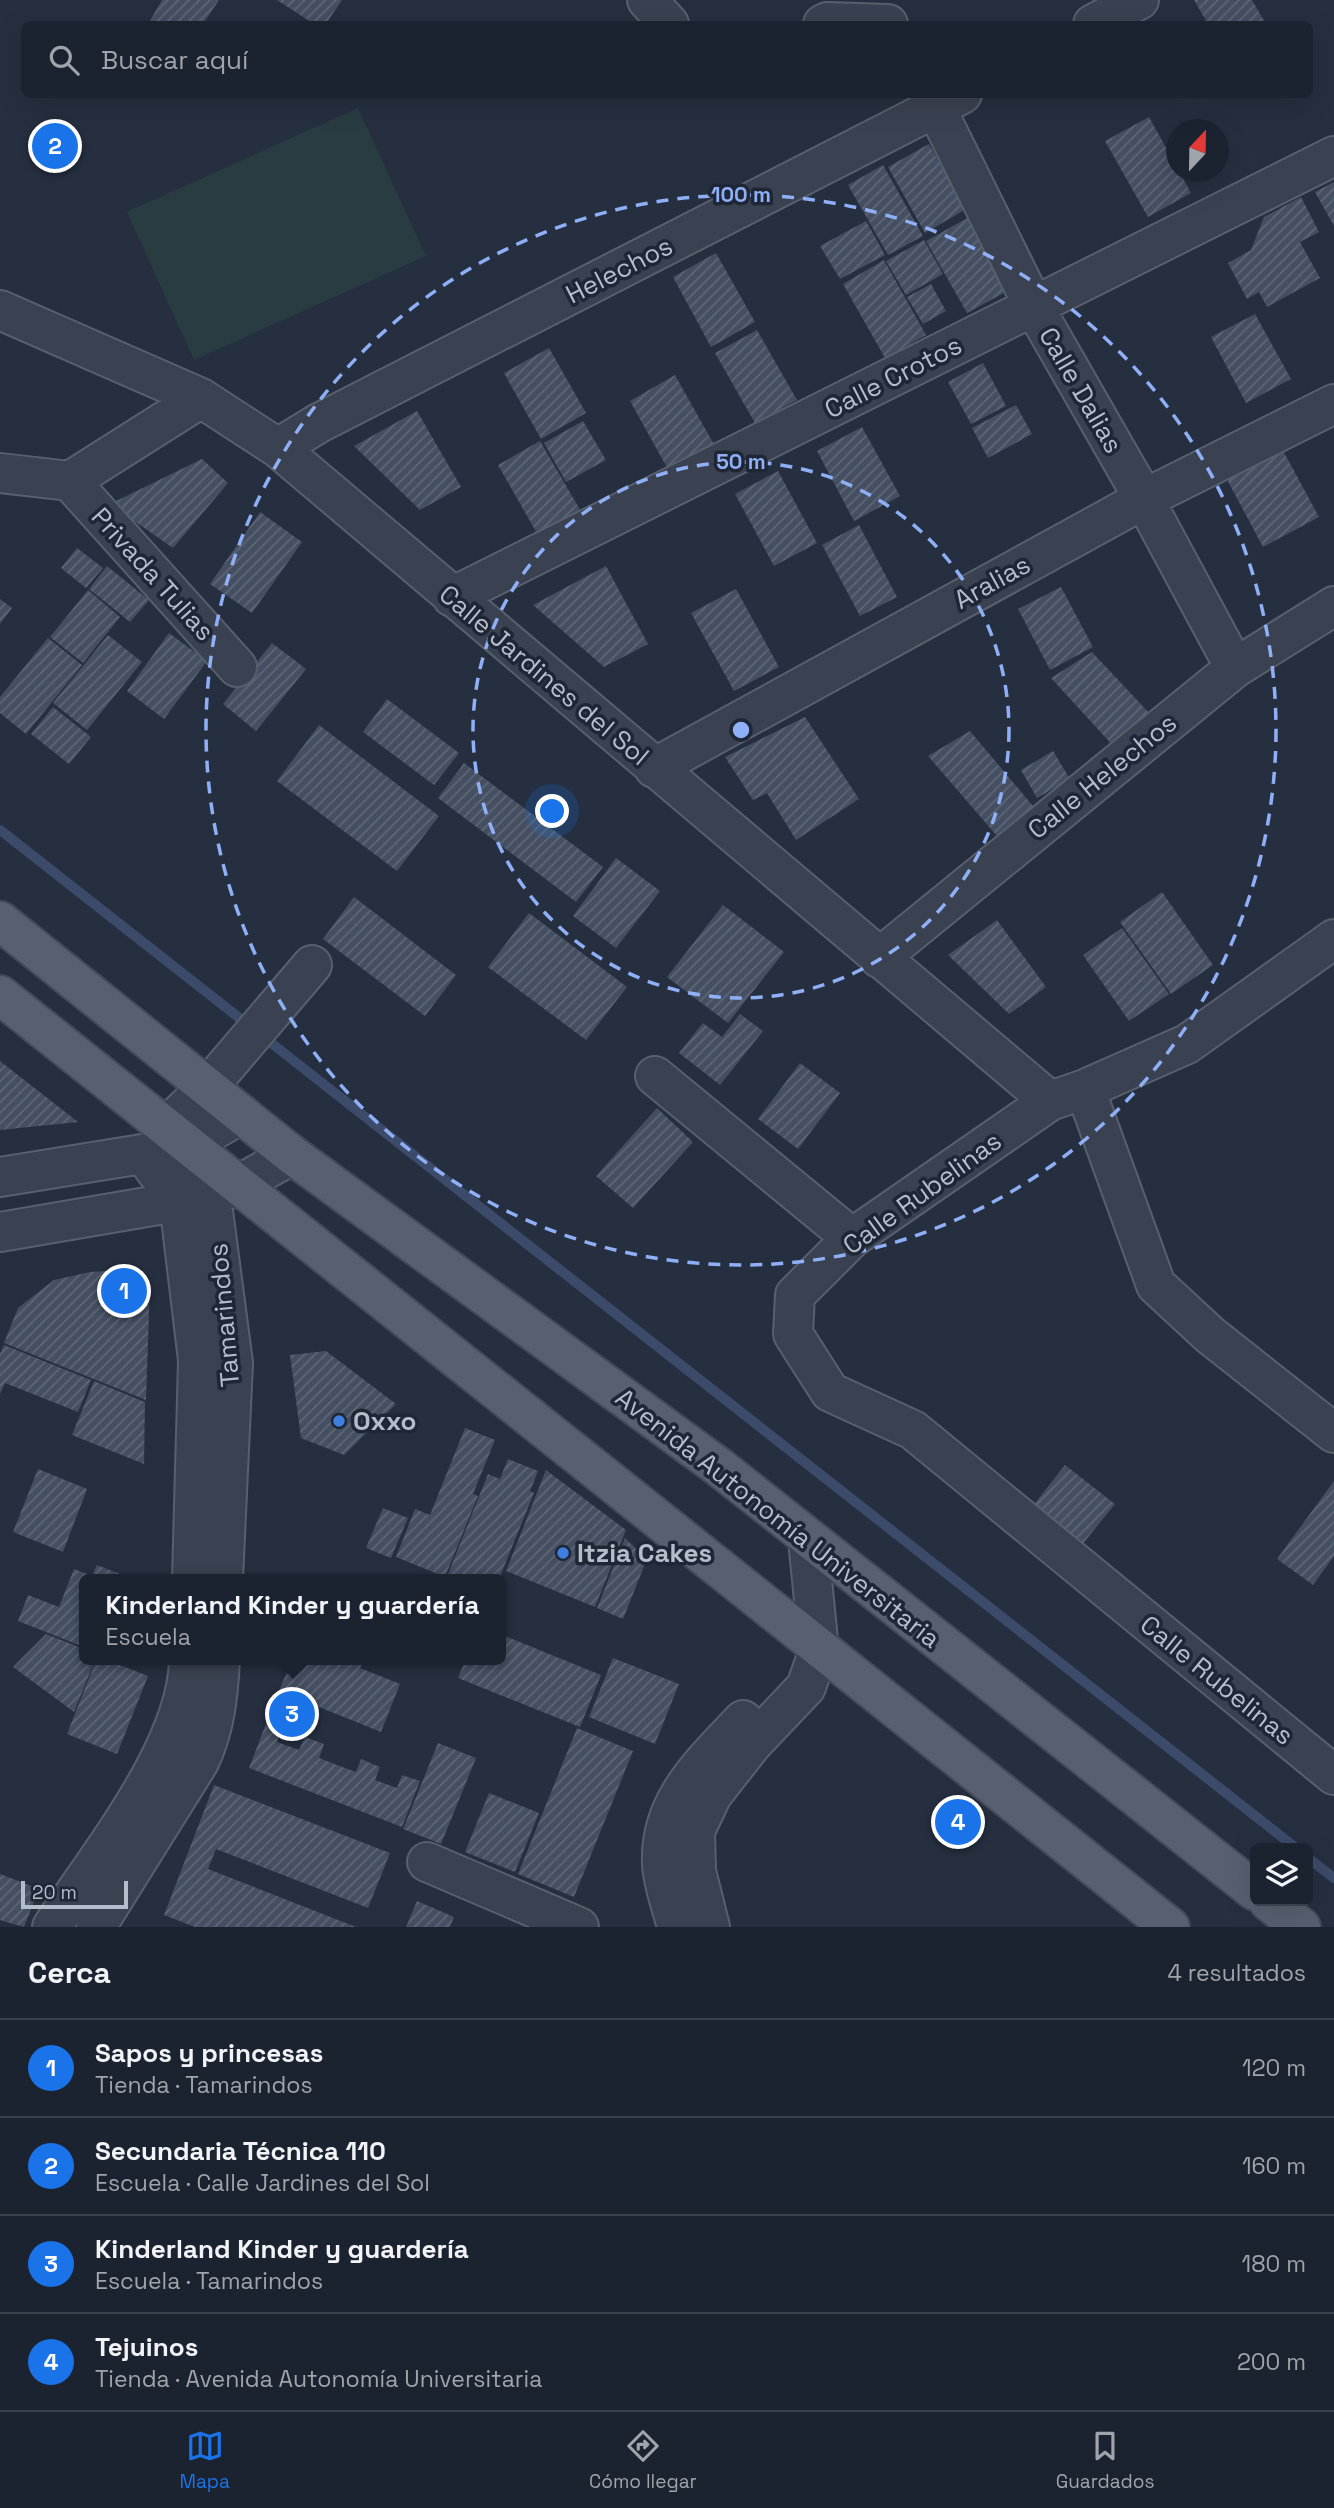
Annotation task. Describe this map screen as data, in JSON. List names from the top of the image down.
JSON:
{
  "streets": {
    "main road": ["Avenida Autonomía Universitaria"],
    "street": [
      "Helechos",
      "Calle Crotos",
      "Calle Dalias",
      "Privada Tulias",
      "Aralias",
      "Calle Jardines del Sol",
      "Calle Helechos",
      "Calle Rubelinas",
      "Tamarindos"
    ]
  },
  "crossings": [
    ["Helechos", "Calle Dalias"],
    ["Helechos", "Calle Jardines del Sol"],
    ["Calle Crotos", "Calle Dalias"],
    ["Calle Crotos", "Calle Jardines del Sol"],
    ["Calle Dalias", "Aralias"],
    ["Calle Dalias", "Calle Helechos"],
    ["Aralias", "Calle Jardines del Sol"],
    ["Calle Jardines del Sol", "Calle Helechos"],
    ["Calle Jardines del Sol", "Calle Rubelinas"]
  ],
  "places": ["Oxxo", "Itzia Cakes"],
  "scale_bar": "20 m",
  "north": "top",
  "page": {
    "search": "Buscar aquí",
    "pins": [
      "2",
      "1",
      "3",
      "4"
    ],
    "popup": ["Kinderland Kinder y guardería", "Escuela"],
    "scale": "20 m",
    "heading": ["Cerca", "4 resultados"],
    "list": [
      {
        "mark": "1",
        "name": "Sapos y princesas",
        "note": "Tienda · Tamarindos",
        "value": "120 m"
      },
      {
        "mark": "2",
        "name": "Secundaria Técnica 110",
        "note": "Escuela · Calle Jardines del Sol",
        "value": "160 m"
      },
      {
        "mark": "3",
        "name": "Kinderland Kinder y guardería",
        "note": "Escuela · Tamarindos",
        "value": "180 m"
      },
      {
        "mark": "4",
        "name": "Tejuinos",
        "note": "Tienda · Avenida Autonomía Universitaria",
        "value": "200 m"
      }
    ],
    "nav": ["Mapa", "Cómo llegar", "Guardados"]
  },
  "rings": ["100 m", "50 m"]
}
